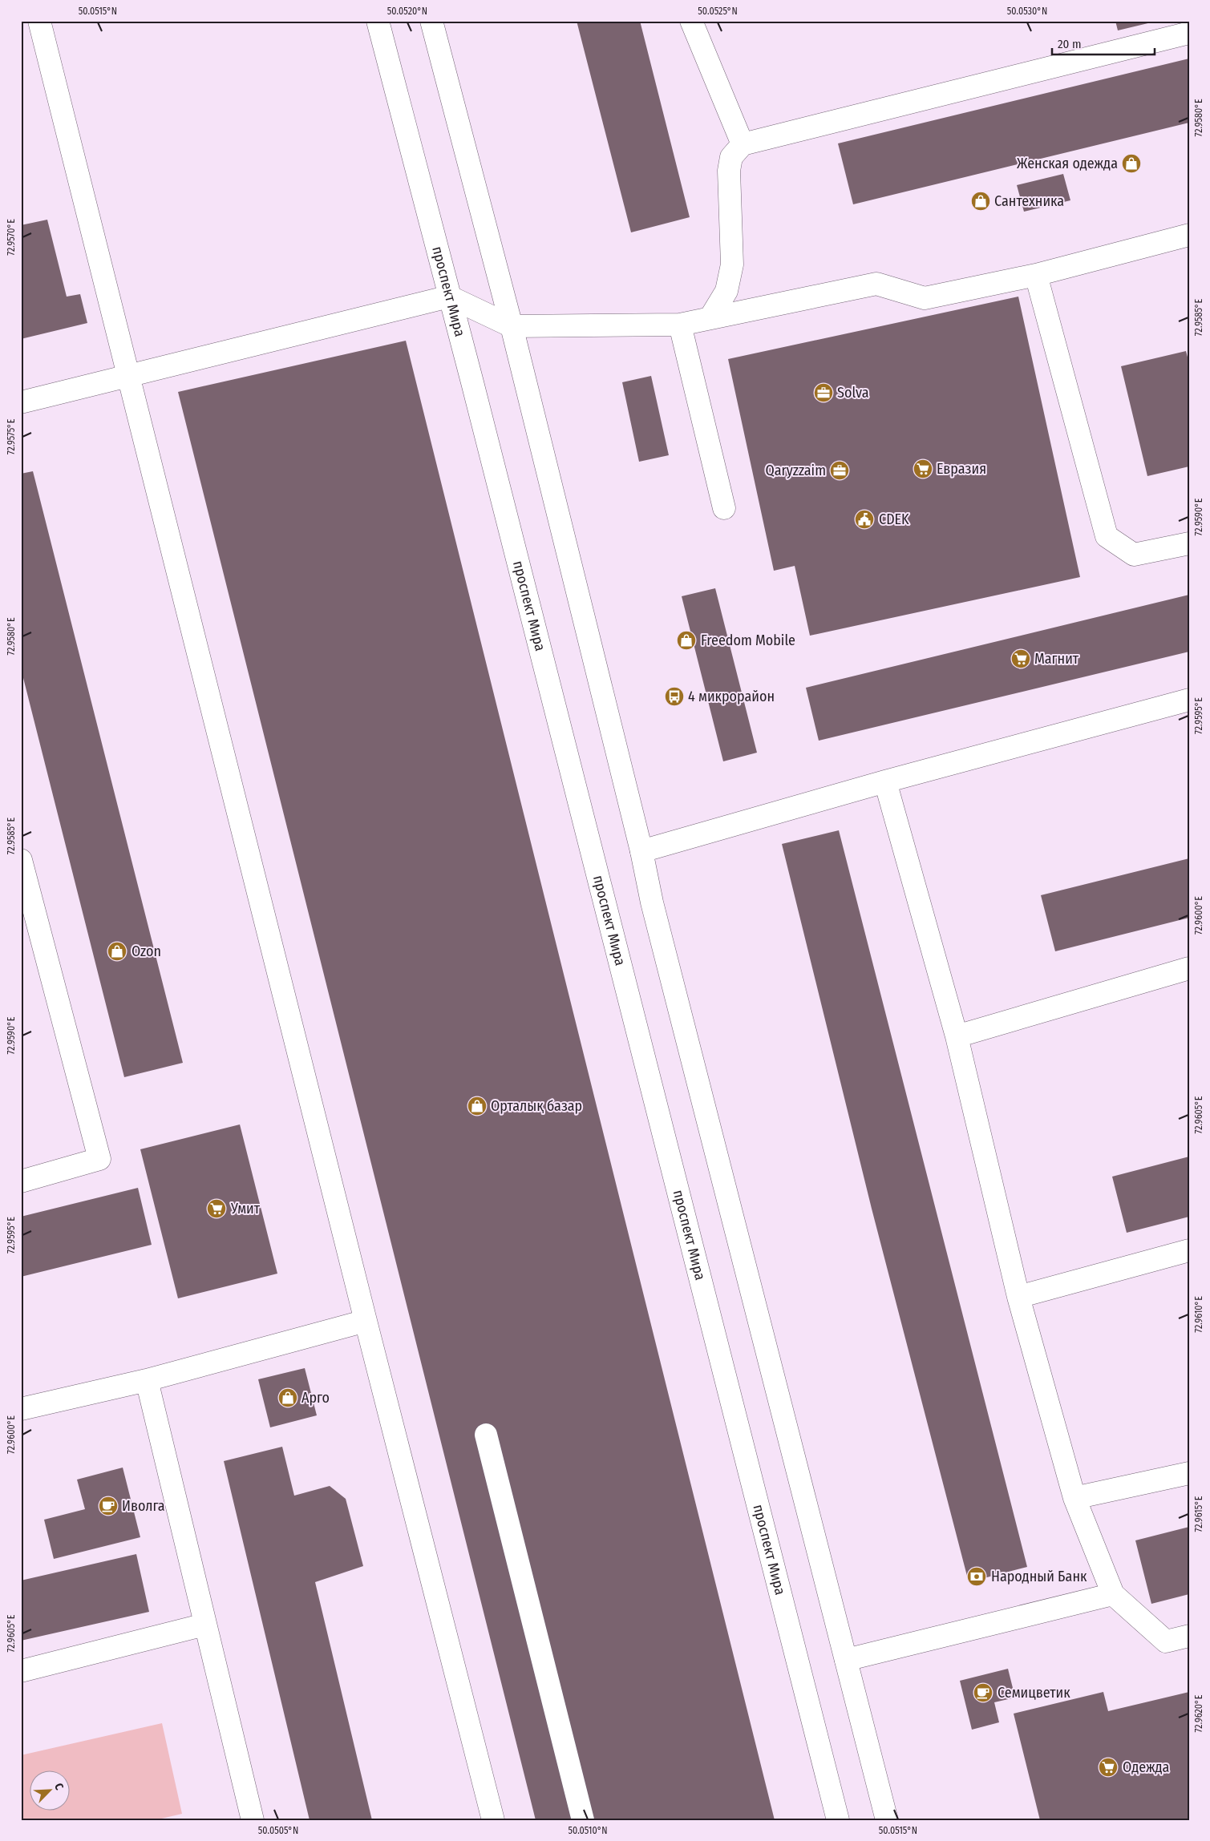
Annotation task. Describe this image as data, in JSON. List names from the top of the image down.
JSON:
{
  "streets": {
    "street": ["проспект Мира"]
  },
  "places": {
    "shop": [
      "Женская одежда",
      "Сантехника",
      "Freedom Mobile",
      "Ozon",
      "Орталық базар",
      "Арго"
    ],
    "office": ["Solva", "Qaryzzaim"],
    "supermarket": [
      "Евразия",
      "Магнит",
      "Умит",
      "Одежда"
    ],
    "public building": ["CDEK"],
    "bus stop": ["4 микрорайон"],
    "cafe": ["Иволга", "Семицветик"],
    "bank": ["Народный Банк"]
  },
  "scale_bar": "20 m",
  "north": "top right",
  "coordinates": [
    "50.0515°N",
    "50.0520°N",
    "50.0525°N",
    "50.0530°N",
    "72.9580°E",
    "72.9570°E",
    "72.9585°E",
    "72.9575°E",
    "72.9590°E",
    "72.9595°E",
    "72.9600°E",
    "72.9605°E",
    "72.9610°E",
    "72.9615°E",
    "72.9620°E",
    "50.0505°N",
    "50.0510°N"
  ]
}
